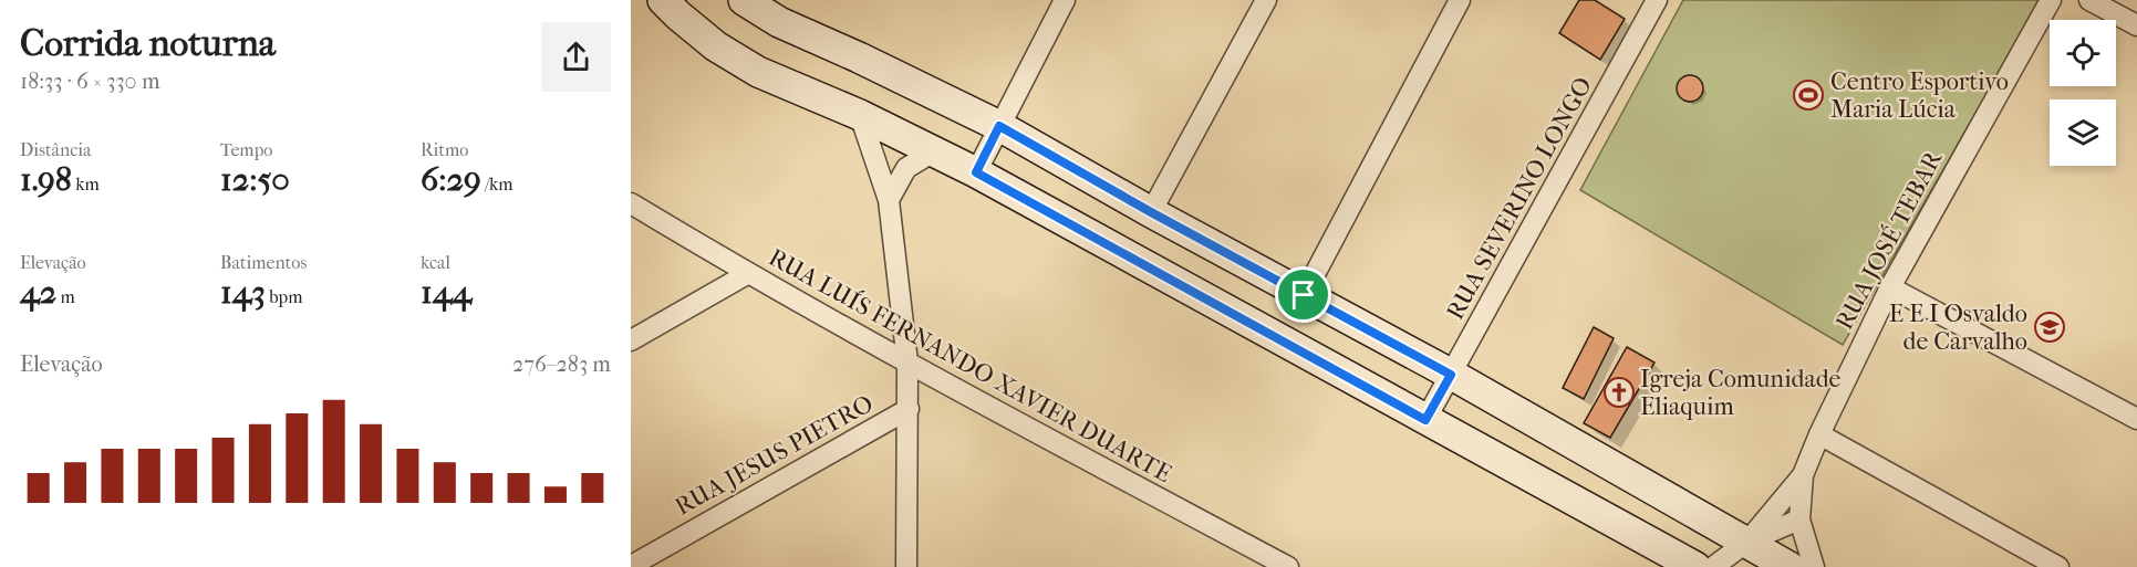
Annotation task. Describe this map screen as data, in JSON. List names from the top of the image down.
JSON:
{
  "streets": {
    "street": [
      "RUA SEVERINO LONGO",
      "RUA JOSÉ TEBAR",
      "RUA LUÍS FERNANDO XAVIER DUARTE",
      "RUA JESUS PIETRO"
    ]
  },
  "places": {
    "sports": ["Centro Esportivo Maria Lúcia"],
    "school or university": ["E E I Osvaldo de Carvalho"],
    "church": ["Igreja Comunidade Eliaquim"]
  },
  "page": {
    "heading": ["Corrida noturna", "18:33 · 6 × 330 m"],
    "stats": [
      ["Distância", "1.98 km"],
      ["Tempo", "12:50"],
      ["Ritmo", "6:29 /km"],
      ["Elevação", "42 m"],
      ["Batimentos", "143 bpm"],
      ["kcal", "144"]
    ],
    "chart": ["Elevação", "276–283 m"]
  }
}
